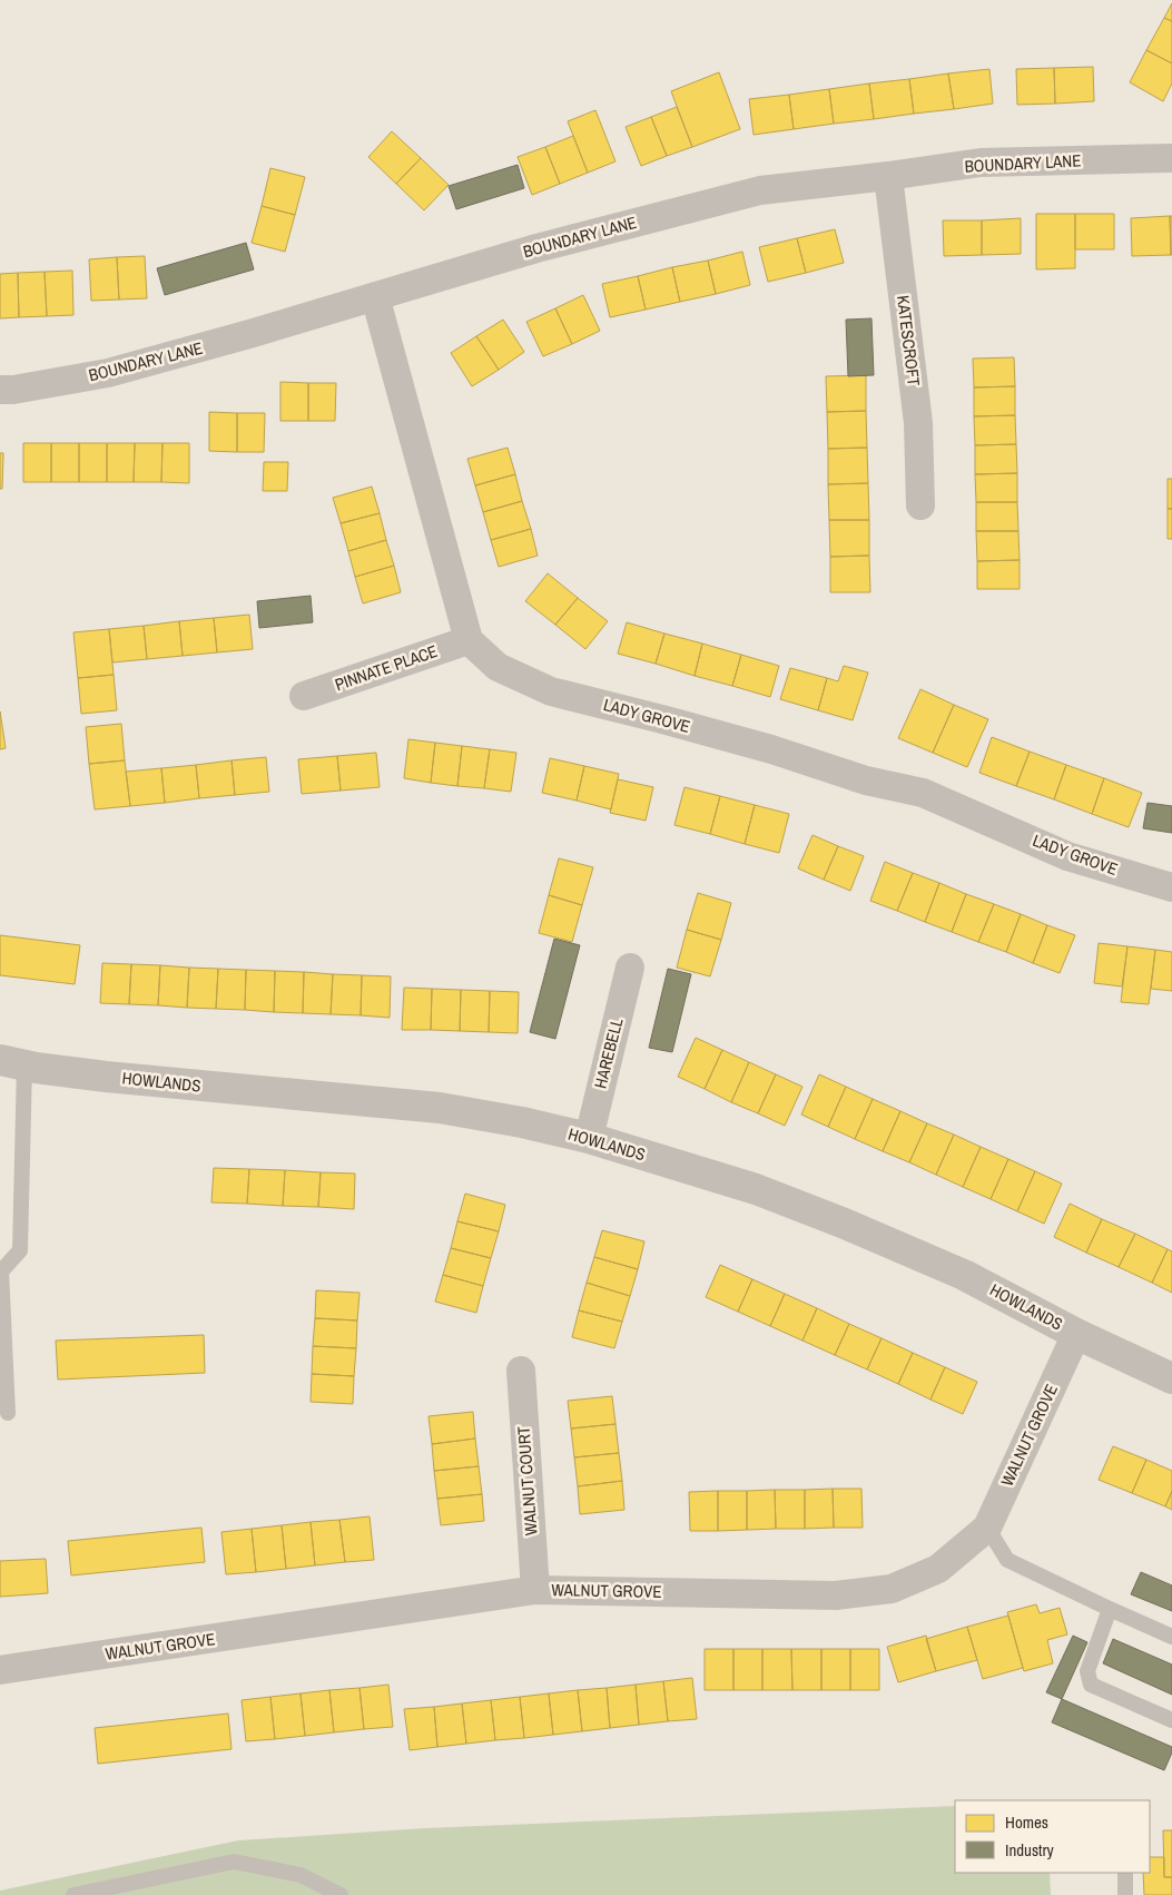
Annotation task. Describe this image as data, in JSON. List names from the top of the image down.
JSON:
{
  "streets": {
    "street": [
      "BOUNDARY LANE",
      "KATESCROFT",
      "PINNATE PLACE",
      "LADY GROVE",
      "HAREBELL",
      "HOWLANDS",
      "WALNUT GROVE",
      "WALNUT COURT"
    ]
  },
  "crossings": [
    ["BOUNDARY LANE", "KATESCROFT"],
    ["PINNATE PLACE", "LADY GROVE"],
    ["HAREBELL", "HOWLANDS"],
    ["HOWLANDS", "WALNUT GROVE"],
    ["WALNUT GROVE", "WALNUT COURT"]
  ],
  "legend": ["Homes", "Industry"]
}
